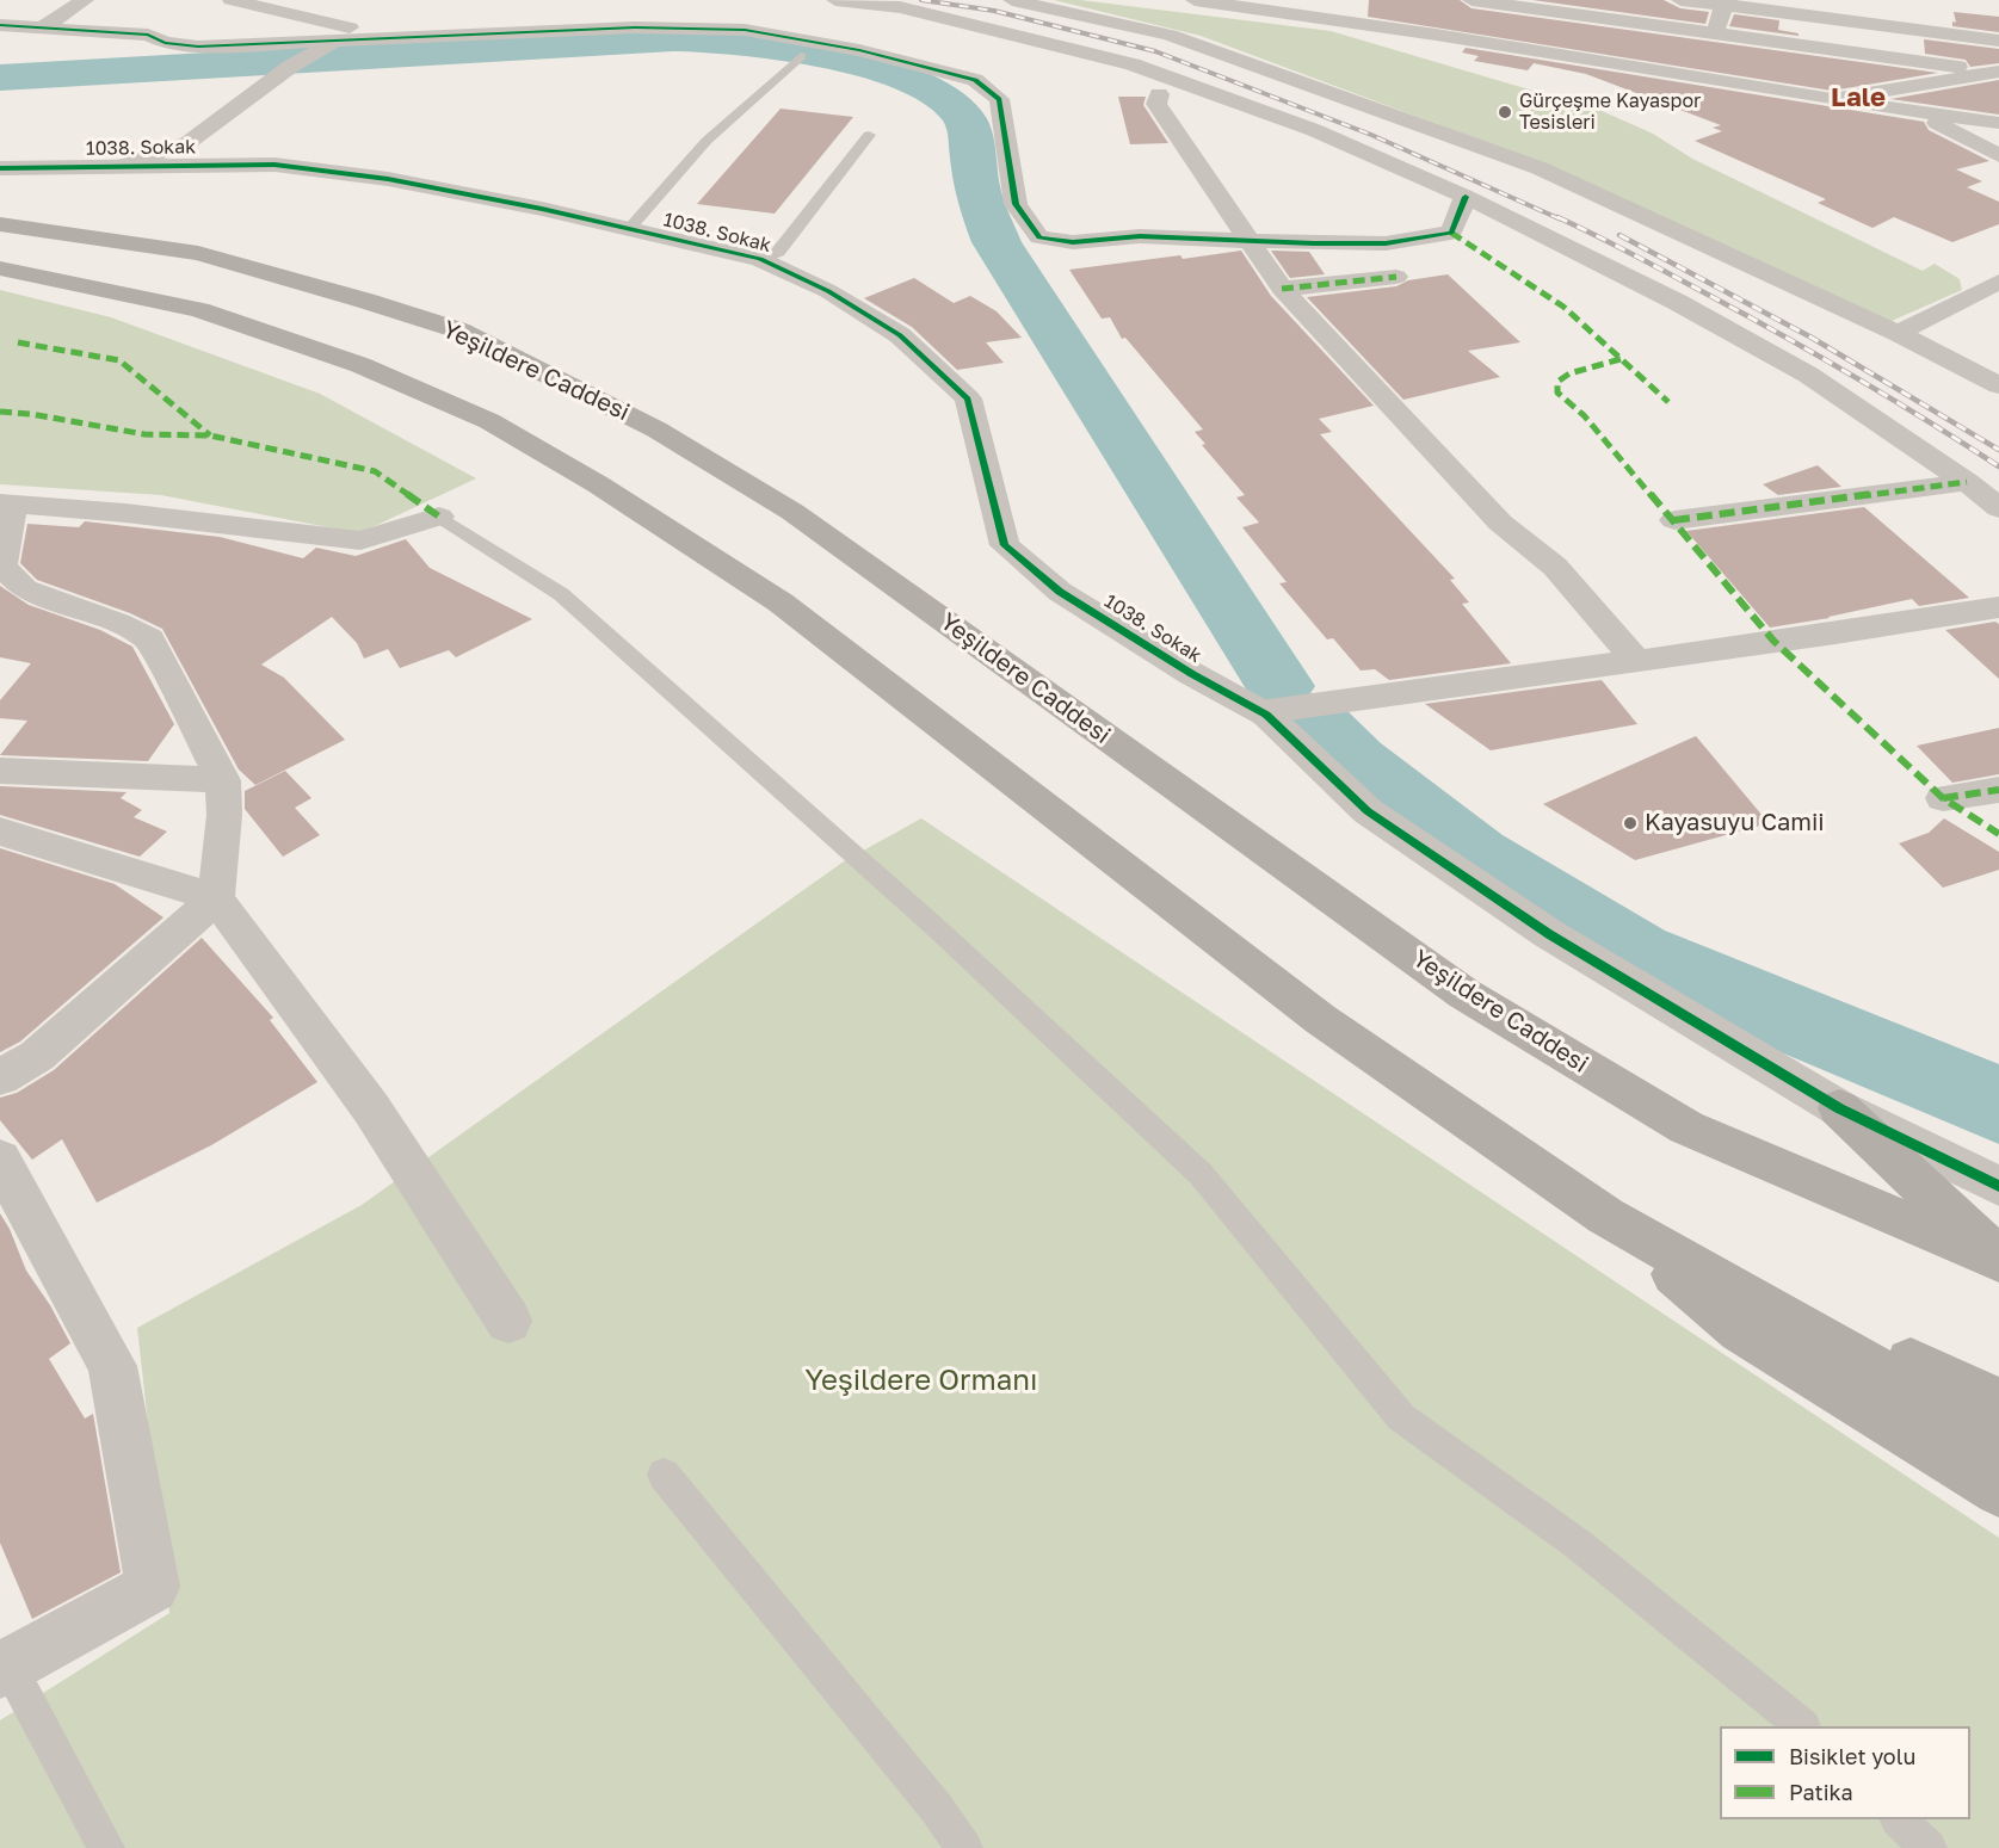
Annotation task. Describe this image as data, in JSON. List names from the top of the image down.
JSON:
{
  "streets": {
    "highway": ["Yeşildere Caddesi"],
    "street": ["1038. Sokak"]
  },
  "districts": ["Lale"],
  "parks": ["Yeşildere Ormanı"],
  "places": ["Gürçeşme Kayaspor Tesisleri", "Kayasuyu Camii"],
  "legend": ["Bisiklet yolu", "Patika"]
}
